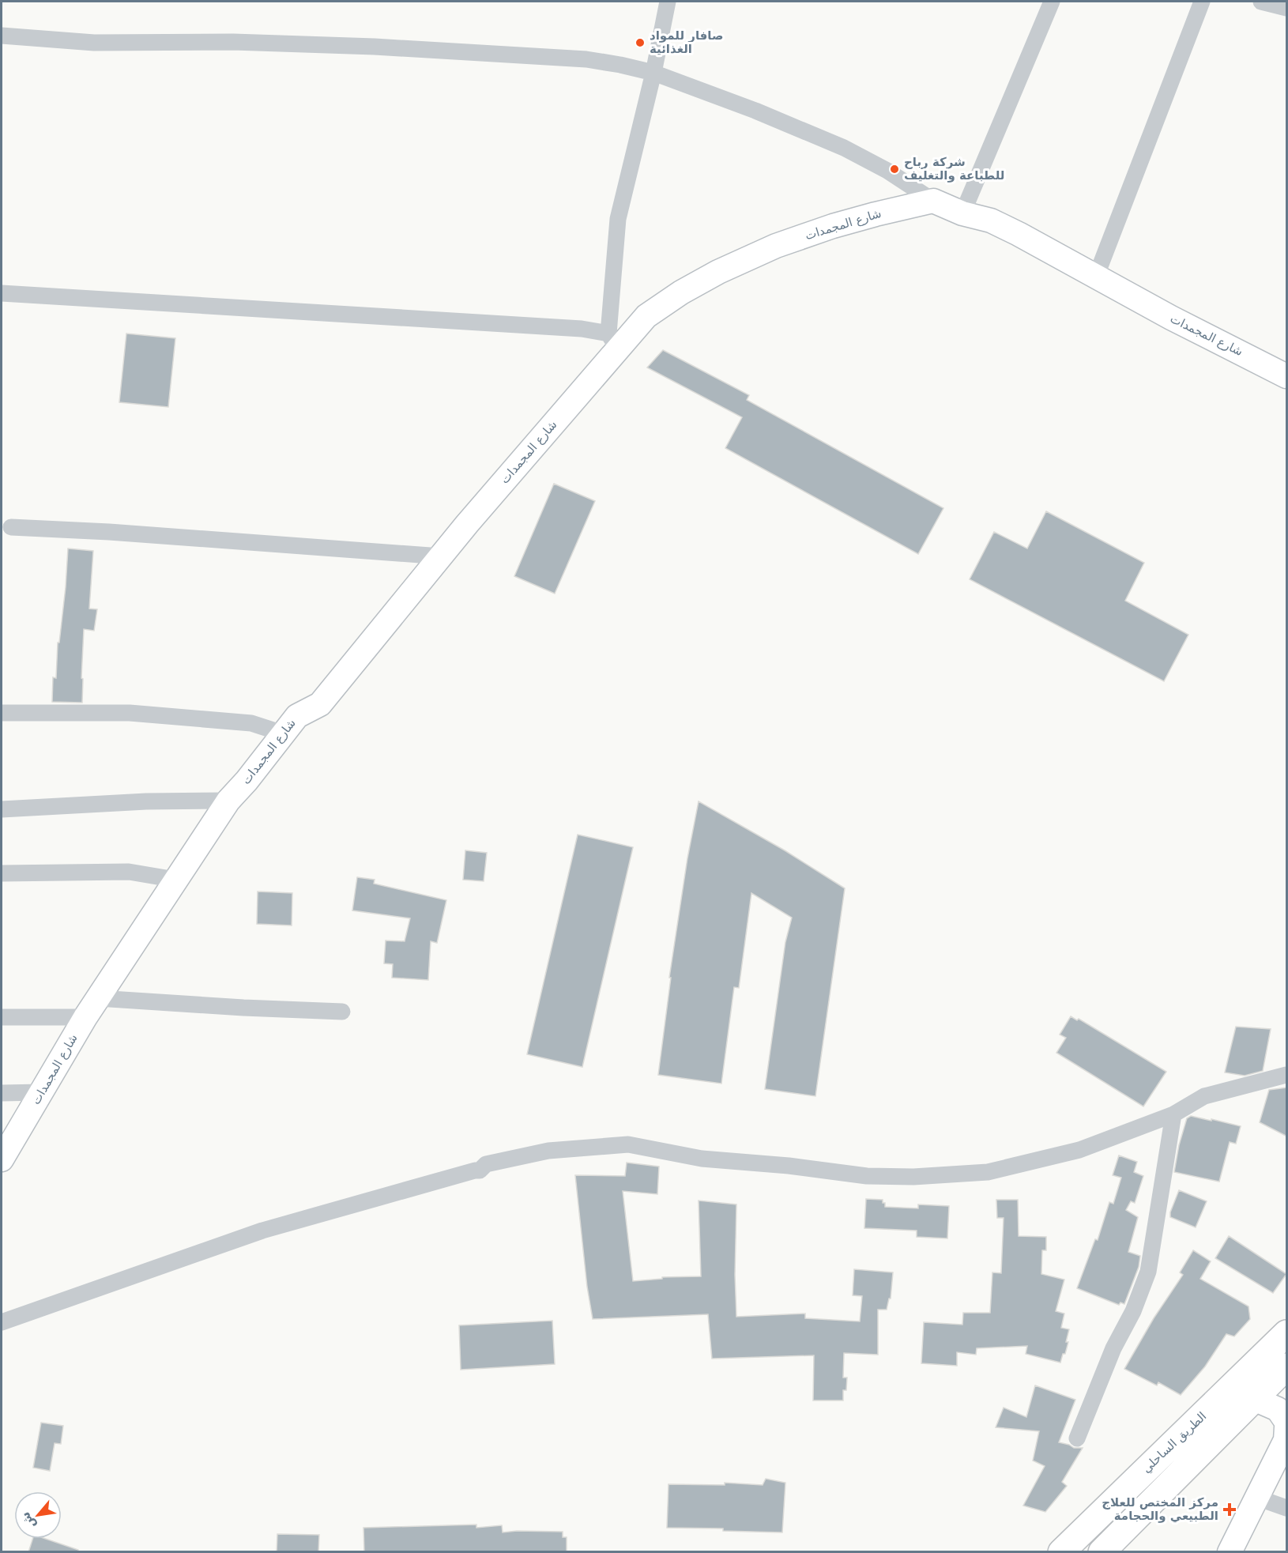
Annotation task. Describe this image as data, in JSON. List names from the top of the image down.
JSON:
{
  "streets": {
    "highway": ["الطريق الساحلي"],
    "main road": ["شارع المجمدات"]
  },
  "places": {
    "other": ["صافار للمواد الغذائية", "شركة رباح للطباعة والتغليف"],
    "health": ["مركز المختص للعلاج الطبيعي والحجامة"]
  },
  "north": "bottom left"
}
